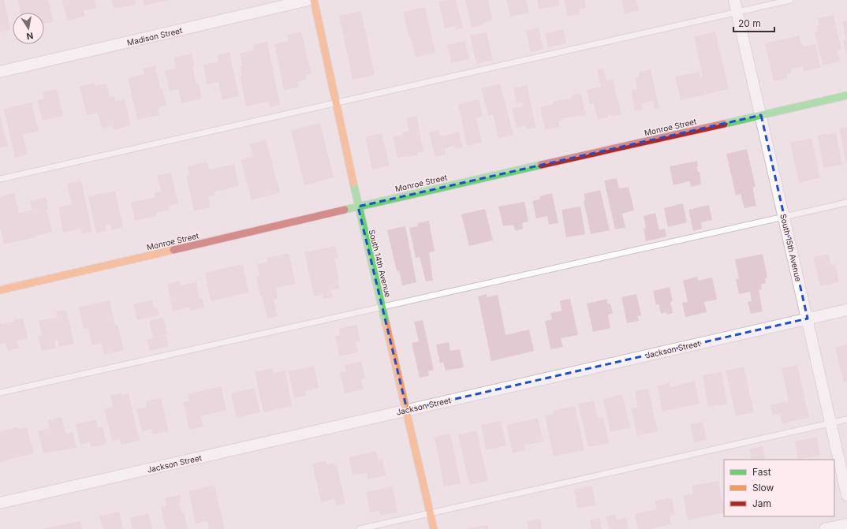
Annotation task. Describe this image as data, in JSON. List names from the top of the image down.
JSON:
{
  "streets": {
    "street": [
      "Madison Street",
      "Monroe Street",
      "South 15th Avenue",
      "South 14th Avenue",
      "Jackson Street"
    ]
  },
  "crossings": [
    ["Monroe Street", "South 15th Avenue"],
    ["Monroe Street", "South 14th Avenue"],
    ["South 15th Avenue", "Jackson Street"],
    ["South 14th Avenue", "Jackson Street"]
  ],
  "legend": ["Fast", "Slow", "Jam"],
  "scale_bar": "20 m",
  "north": "bottom"
}
